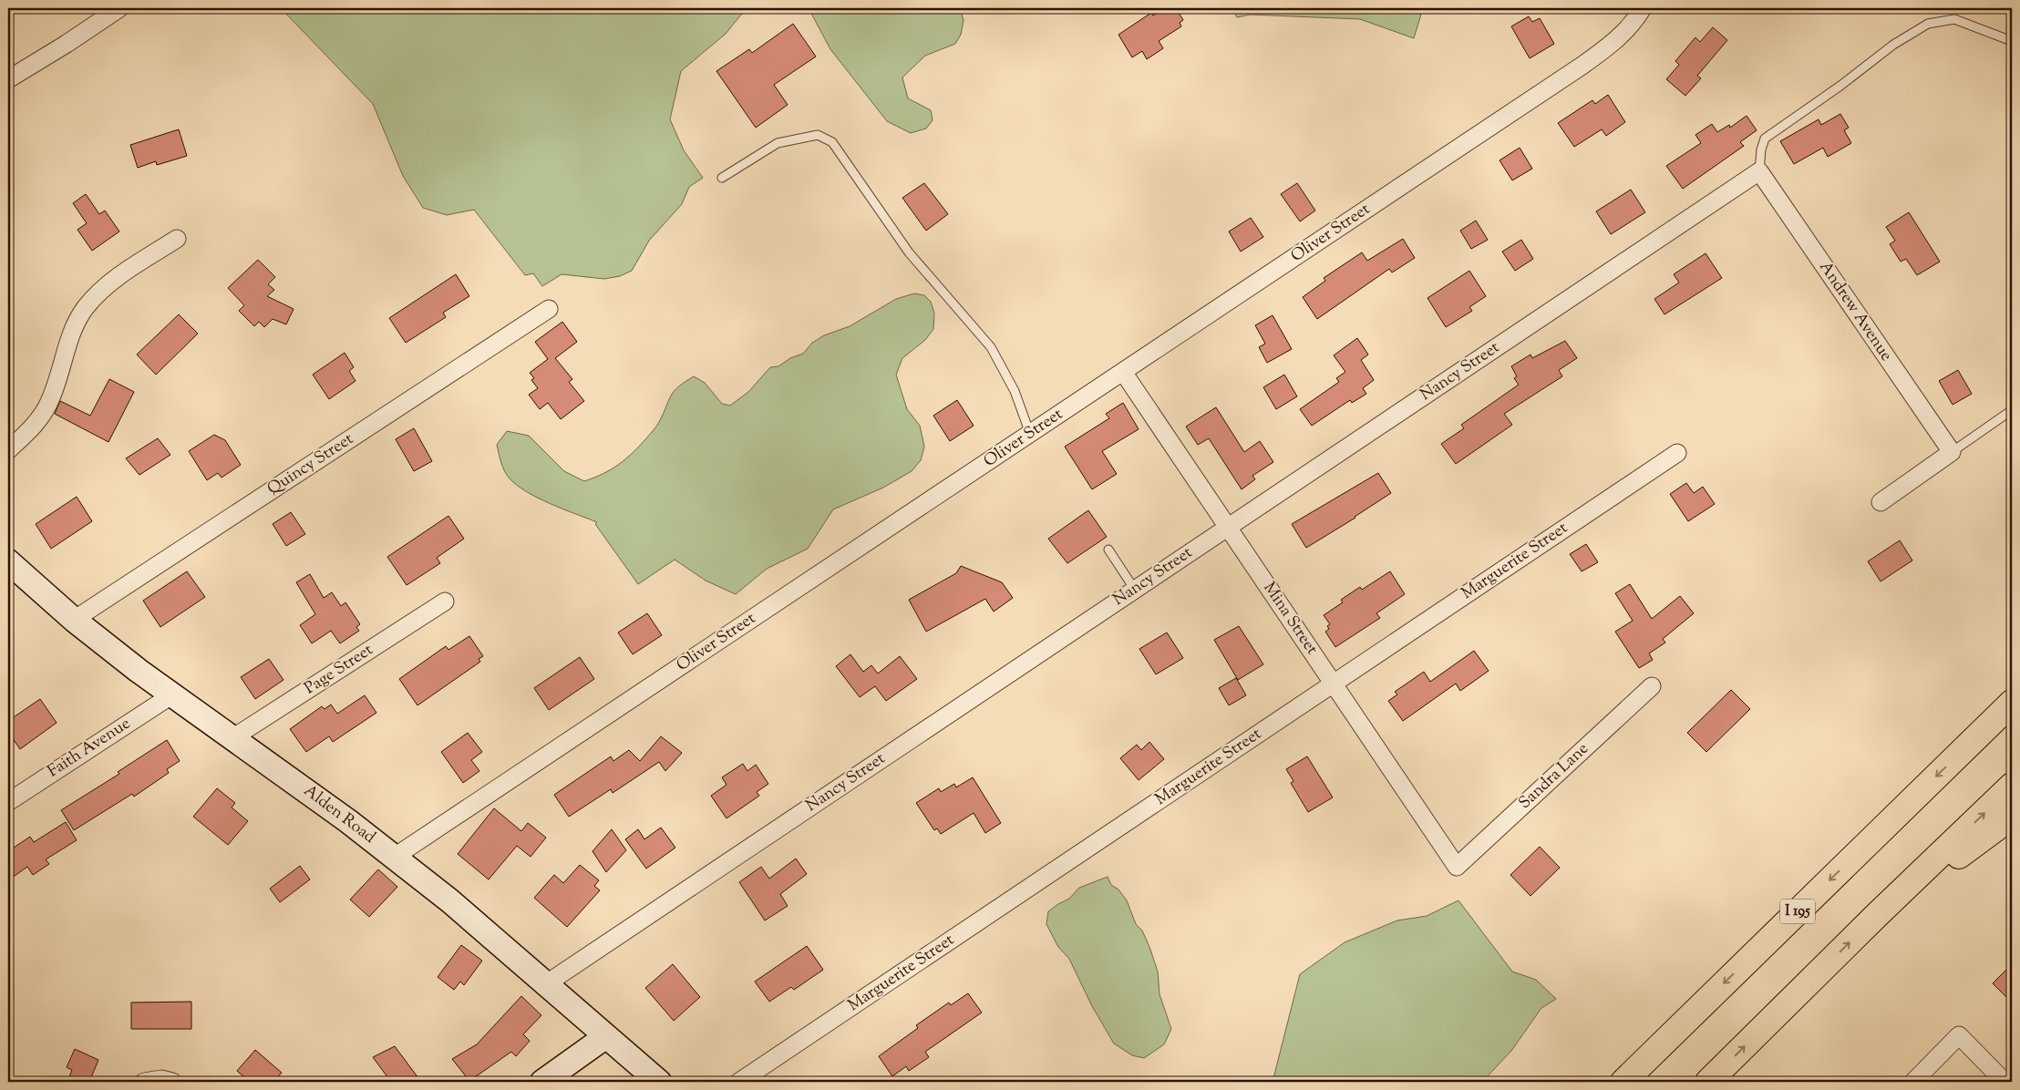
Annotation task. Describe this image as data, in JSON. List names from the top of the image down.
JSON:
{
  "streets": {
    "highway": ["I 195"],
    "main road": ["Alden Road"],
    "street": [
      "Oliver Street",
      "Andrew Avenue",
      "Nancy Street",
      "Quincy Street",
      "Marguerite Street",
      "Mina Street",
      "Page Street",
      "Faith Avenue",
      "Sandra Lane"
    ]
  },
  "crossings": [
    ["Oliver Street", "Mina Street"],
    ["Oliver Street", "Alden Road"],
    ["Andrew Avenue", "Nancy Street"],
    ["Nancy Street", "Mina Street"],
    ["Nancy Street", "Alden Road"],
    ["Quincy Street", "Alden Road"],
    ["Marguerite Street", "Mina Street"],
    ["Mina Street", "Sandra Lane"],
    ["Page Street", "Alden Road"],
    ["Faith Avenue", "Alden Road"]
  ]
}
